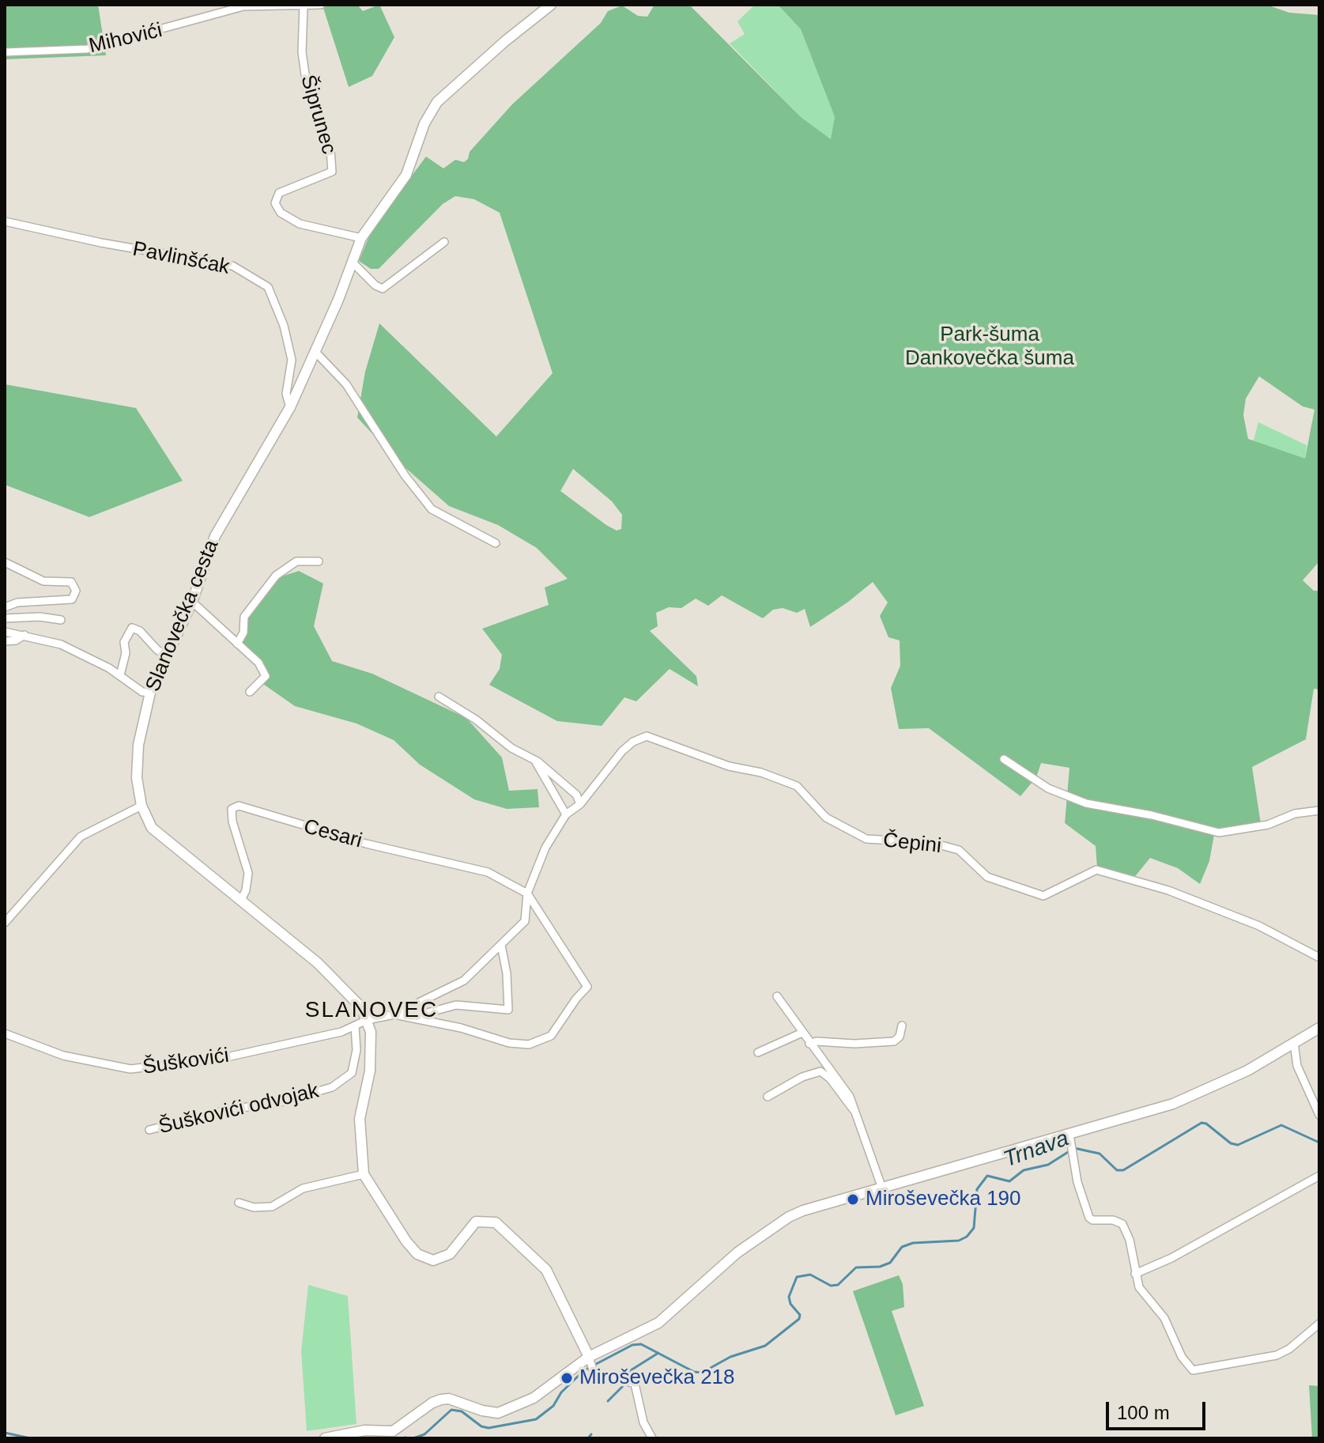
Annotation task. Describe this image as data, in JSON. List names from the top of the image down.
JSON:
{
  "streets": {
    "street": [
      "Mihovići",
      "Šiprunec",
      "Pavlinšćak",
      "Slanovečka cesta",
      "Cesari",
      "Čepini",
      "Šuškovići",
      "Šuškovići odvojak"
    ]
  },
  "crossings": [
    ["Mihovići", "Šiprunec"],
    ["Šiprunec", "Slanovečka cesta"],
    ["Pavlinšćak", "Slanovečka cesta"],
    ["Slanovečka cesta", "Cesari"],
    ["Slanovečka cesta", "Šuškovići"],
    ["Šuškovići", "Šuškovići odvojak"]
  ],
  "districts": ["SLANOVEC"],
  "water": ["Trnava"],
  "parks": ["Park-šuma Dankovečka šuma"],
  "places": ["Miroševečka 190", "Miroševečka 218"],
  "scale_bar": "100 m"
}
